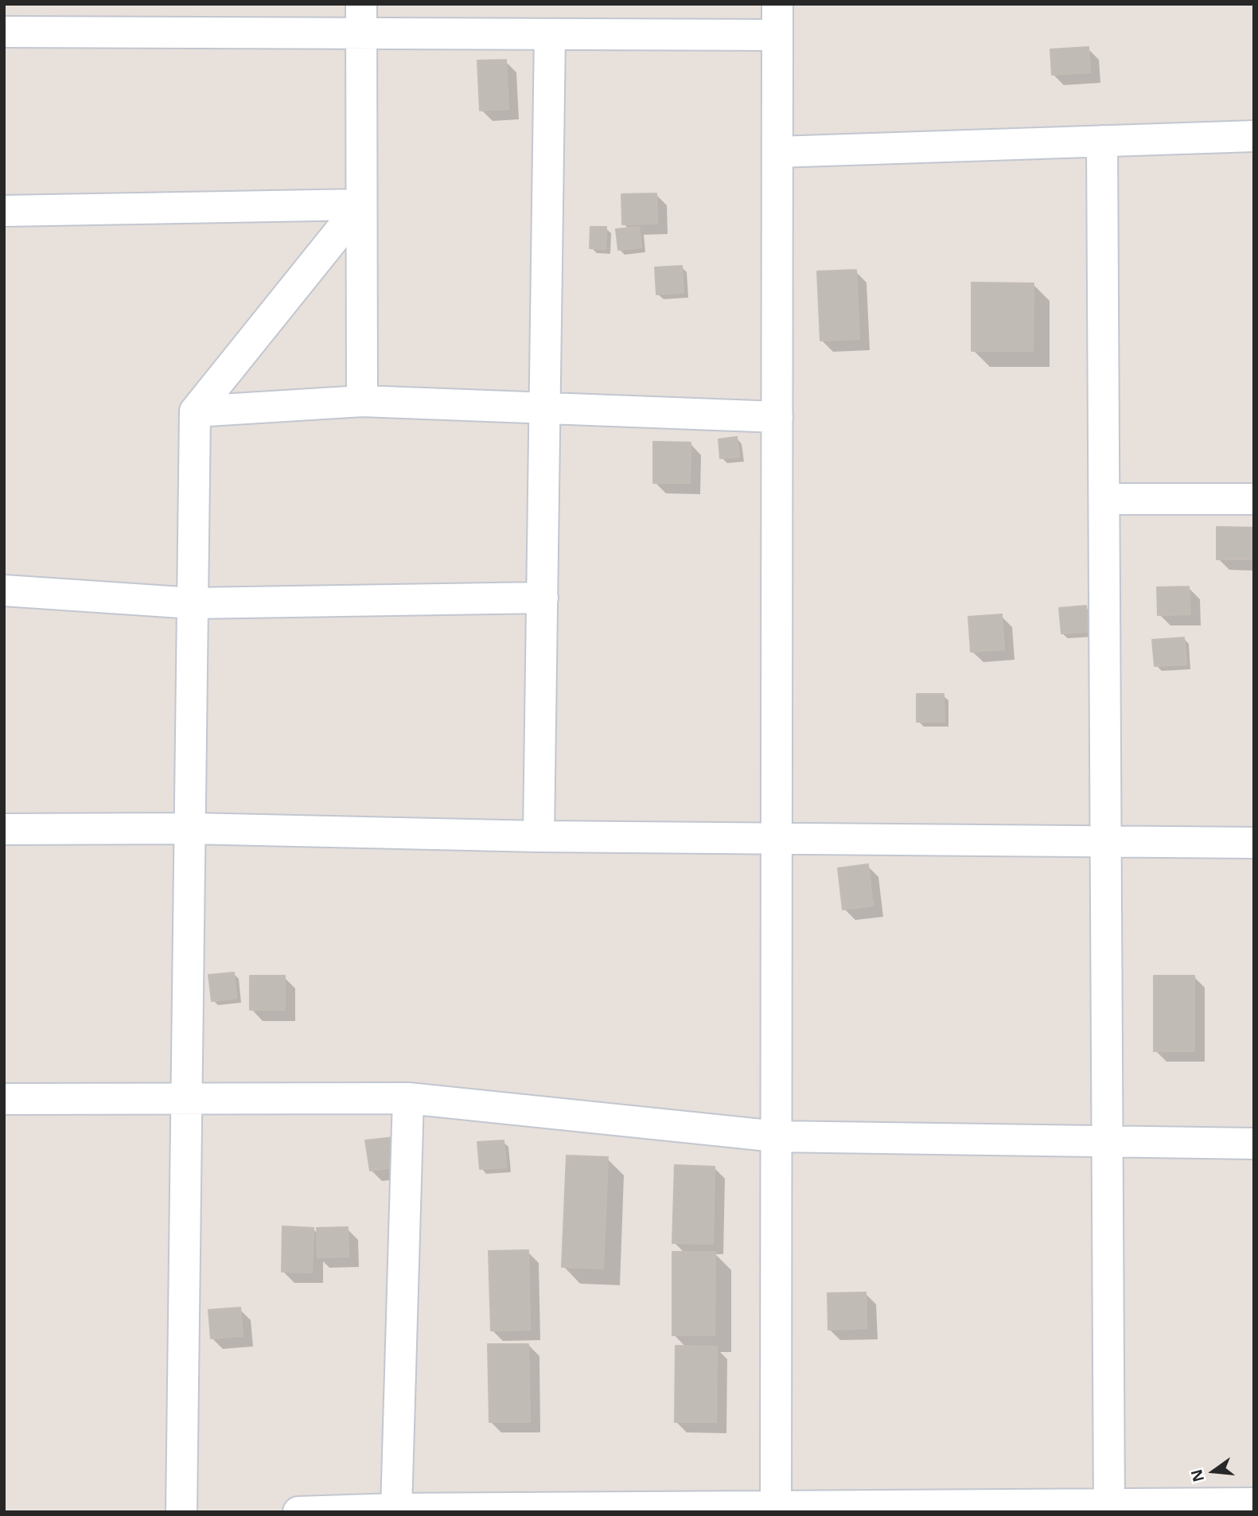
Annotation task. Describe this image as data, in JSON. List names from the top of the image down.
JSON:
{
  "north": "left"
}
